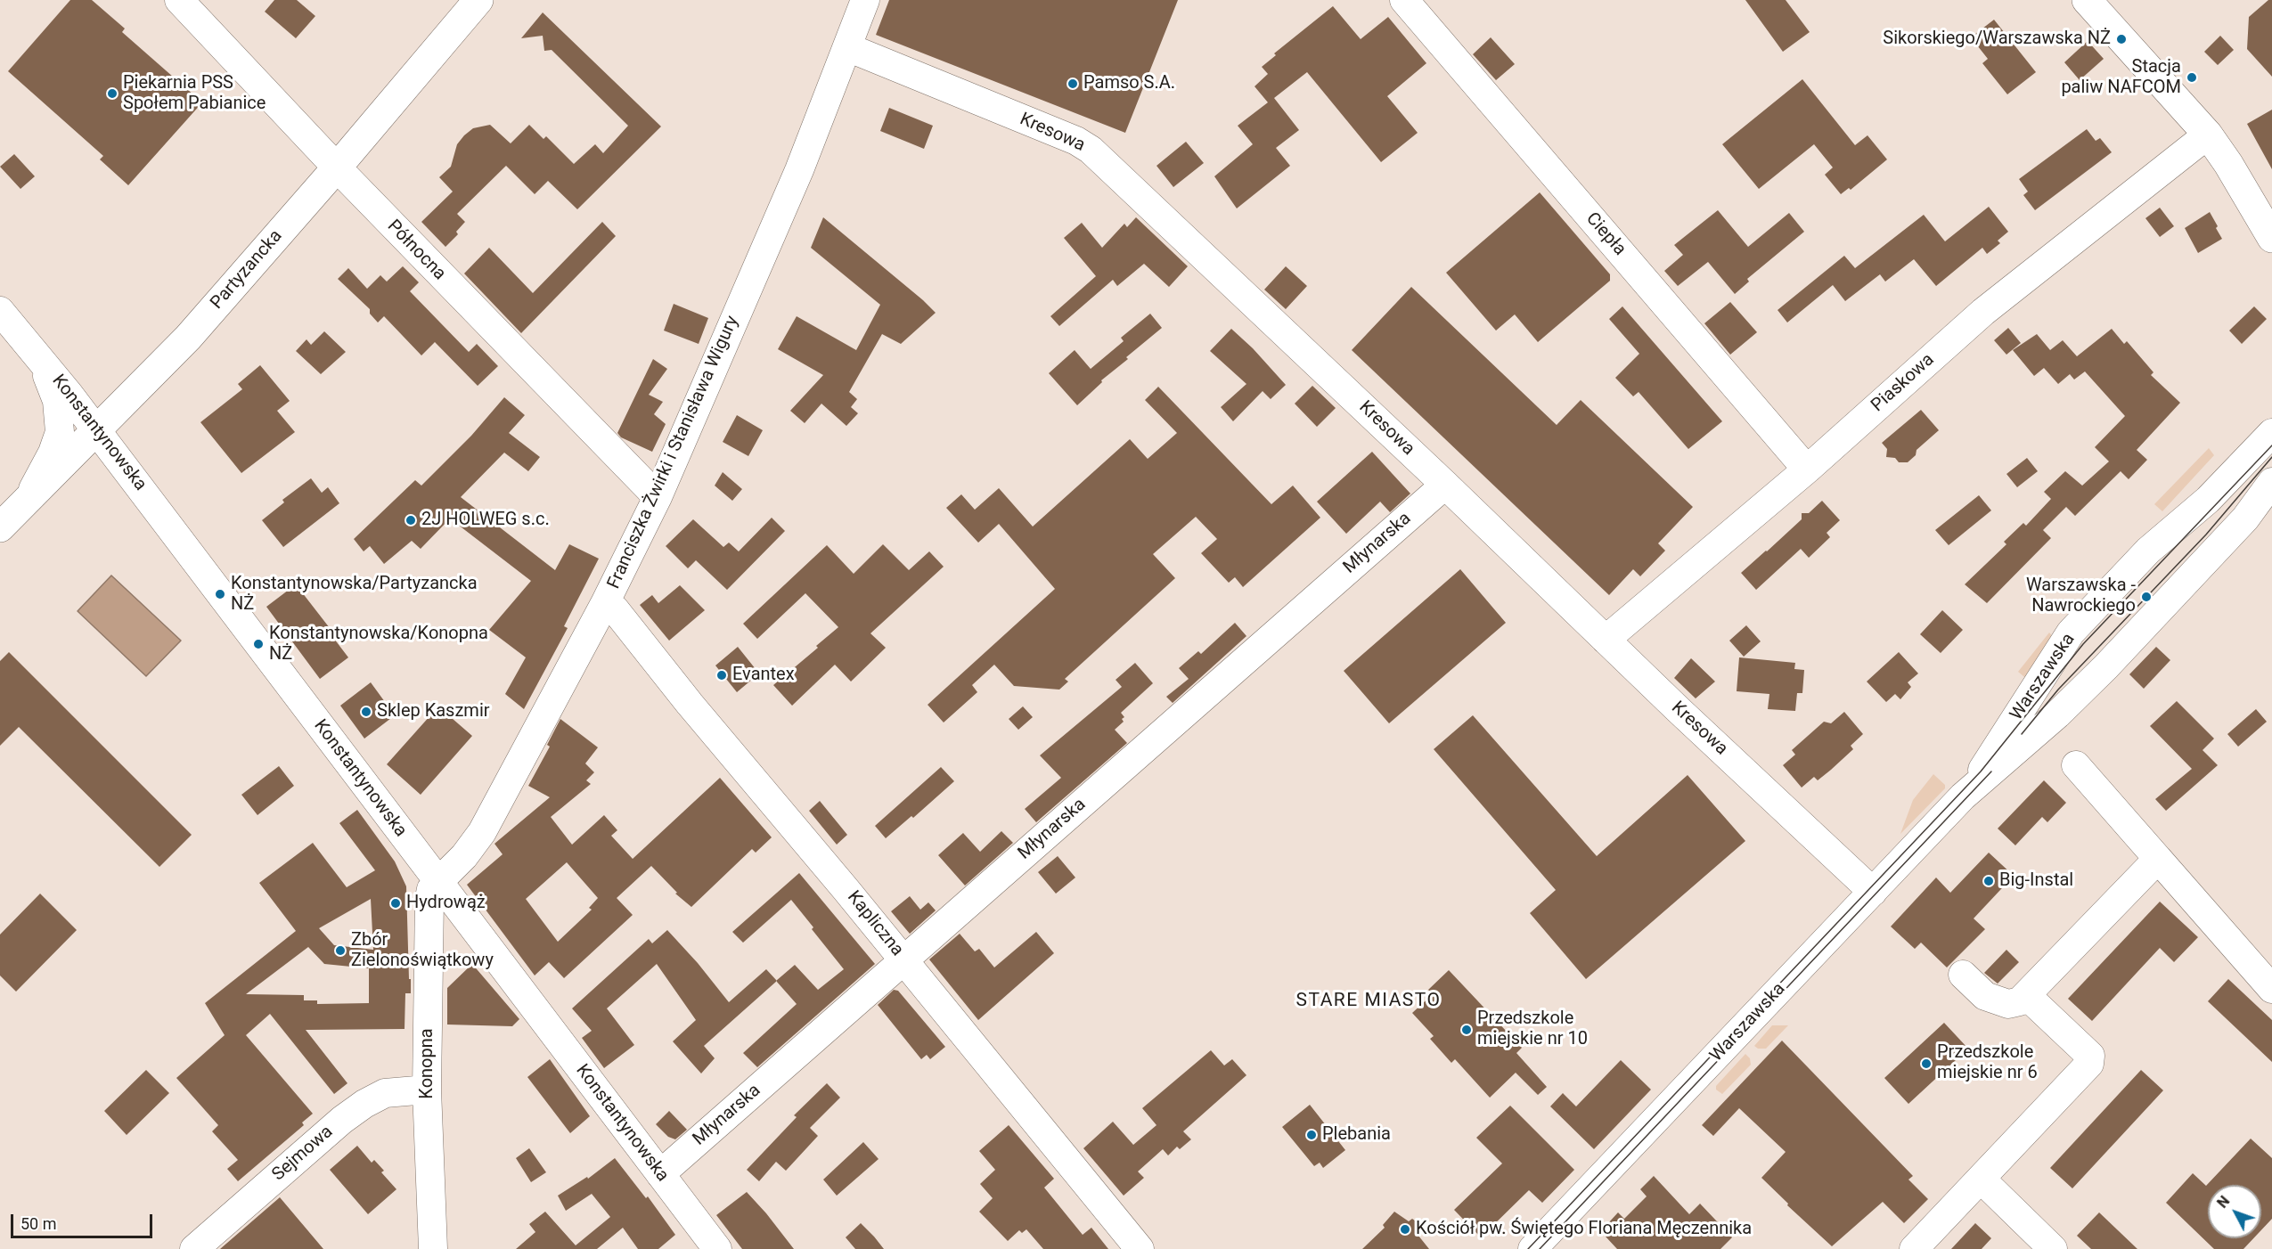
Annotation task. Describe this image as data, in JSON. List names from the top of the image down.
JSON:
{
  "streets": {
    "main road": ["Partyzancka"],
    "street": [
      "Kresowa",
      "Ciepła",
      "Północna",
      "Piaskowa",
      "Konstantynowska",
      "Franciszka Żwirki i Stanisława Wigury",
      "Młynarska",
      "Warszawska",
      "Kapliczna",
      "Konopna",
      "Sejmowa"
    ]
  },
  "crossings": [
    ["Kresowa", "Piaskowa"],
    ["Kresowa", "Franciszka Żwirki i Stanisława Wigury"],
    ["Kresowa", "Młynarska"],
    ["Kresowa", "Warszawska"],
    ["Ciepła", "Piaskowa"],
    ["Północna", "Partyzancka"],
    ["Północna", "Franciszka Żwirki i Stanisława Wigury"],
    ["Partyzancka", "Konstantynowska"],
    ["Konstantynowska", "Franciszka Żwirki i Stanisława Wigury"],
    ["Konstantynowska", "Młynarska"],
    ["Konstantynowska", "Konopna"],
    ["Franciszka Żwirki i Stanisława Wigury", "Kapliczna"],
    ["Franciszka Żwirki i Stanisława Wigury", "Konopna"],
    ["Młynarska", "Kapliczna"],
    ["Konopna", "Sejmowa"]
  ],
  "districts": ["STARE MIASTO"],
  "places": [
    "Sikorskiego/Warszawska NŻ",
    "Stacja paliw NAFCOM",
    "Pamso S.A.",
    "Piekarnia PSS Społem Pabianice",
    "2J HOLWEG s.c.",
    "Konstantynowska/Partyzancka NŻ",
    "Warszawska - Nawrockiego",
    "Konstantynowska/Konopna NŻ",
    "Evantex",
    "Sklep Kaszmir",
    "Big-Instal",
    "Hydrowąż",
    "Zbór Zielonoświątkowy",
    "Przedszkole miejskie nr 10",
    "Przedszkole miejskie nr 6",
    "Plebania",
    "Kościół pw. Świętego Floriana Męczennika"
  ],
  "scale_bar": "50 m",
  "north": "top left"
}
